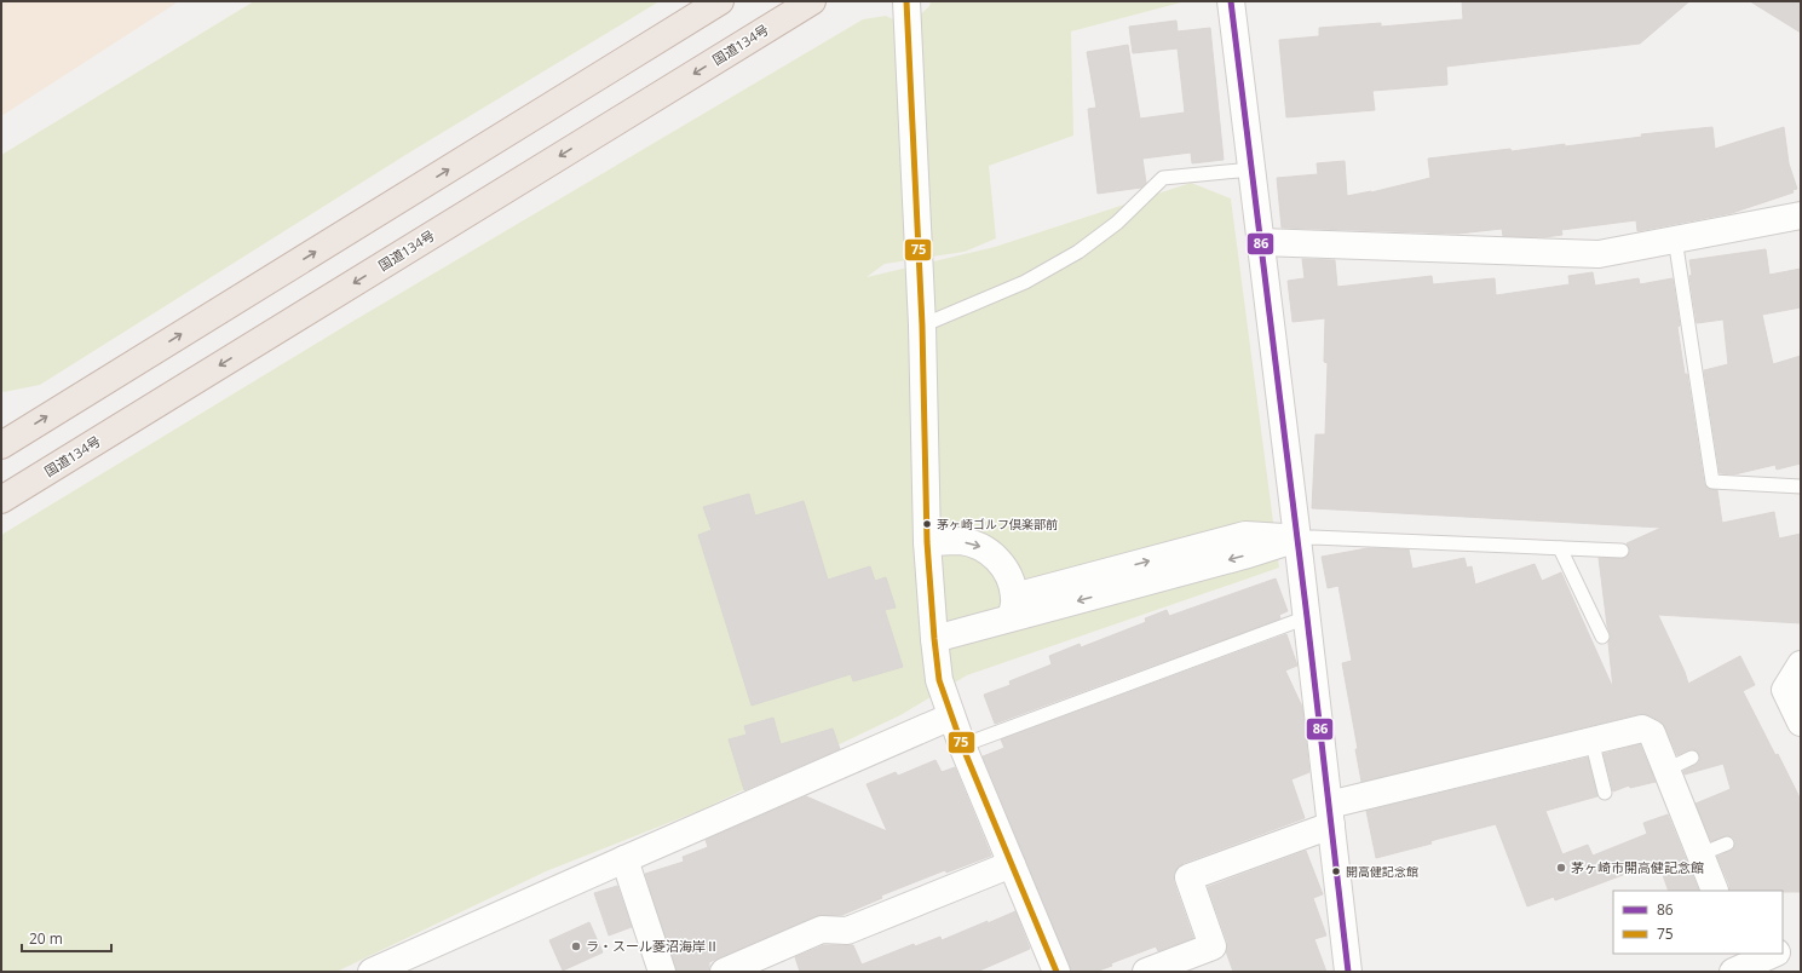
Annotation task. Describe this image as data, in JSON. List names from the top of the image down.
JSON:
{
  "streets": {
    "highway": ["国道134号"]
  },
  "places": [
    "茅ヶ崎ゴルフ倶楽部前",
    "茅ヶ崎市開高健記念館",
    "開高健記念館",
    "ラ・スール菱沼海岸Ⅱ"
  ],
  "lines": ["transit line 86", "transit line 75"],
  "legend": ["86", "75"],
  "scale_bar": "20 m"
}
